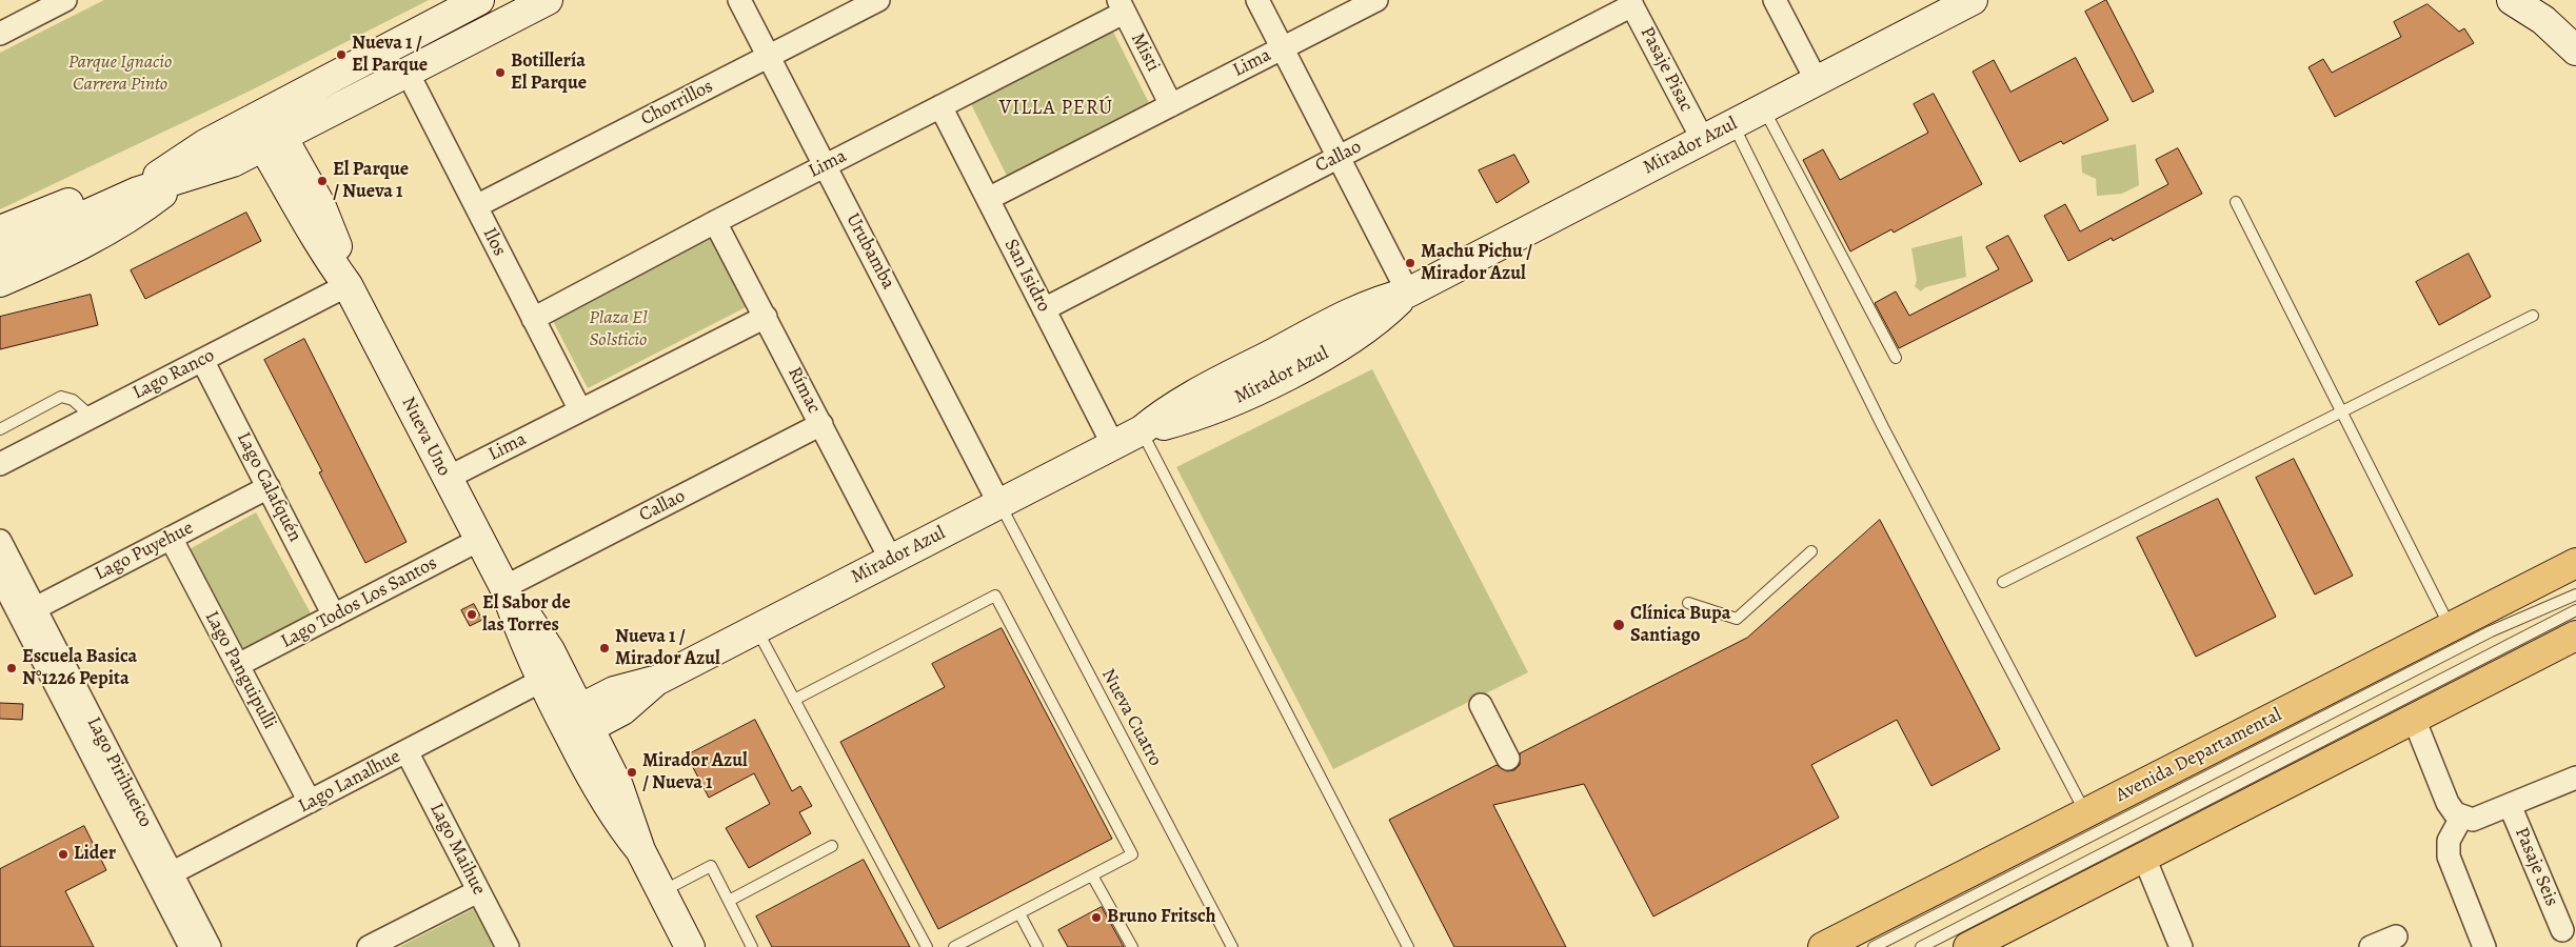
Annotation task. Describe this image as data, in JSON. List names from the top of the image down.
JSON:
{
  "streets": {
    "main road": ["Avenida Departamental"],
    "street": [
      "Misti",
      "Lima",
      "Pasaje Pisac",
      "Chorrillos",
      "Mirador Azul",
      "Callao",
      "Ilos",
      "Urubamba",
      "San Isidro",
      "Lago Ranco",
      "Rímac",
      "Nueva Uno",
      "Lago Calafquén",
      "Lago Puyehue",
      "Lago Todos Los Santos",
      "Lago Panguipulli",
      "Lago Pirihueico",
      "Lago Lanalhue",
      "Lago Maihue",
      "Pasaje Seis"
    ],
    "lane": ["Nueva Cuatro"]
  },
  "crossings": [
    ["Misti", "Lima"],
    ["Lima", "Ilos"],
    ["Lima", "Urubamba"],
    ["Lima", "San Isidro"],
    ["Lima", "Rímac"],
    ["Lima", "Nueva Uno"],
    ["Pasaje Pisac", "Mirador Azul"],
    ["Pasaje Pisac", "Callao"],
    ["Chorrillos", "Ilos"],
    ["Chorrillos", "Urubamba"],
    ["Mirador Azul", "Urubamba"],
    ["Mirador Azul", "San Isidro"],
    ["Mirador Azul", "Rímac"],
    ["Mirador Azul", "Nueva Uno"],
    ["Mirador Azul", "Nueva Cuatro"],
    ["Callao", "San Isidro"],
    ["Callao", "Rímac"],
    ["Callao", "Nueva Uno"],
    ["Urubamba", "Nueva Cuatro"],
    ["Lago Ranco", "Nueva Uno"],
    ["Lago Ranco", "Lago Calafquén"],
    ["Nueva Uno", "Lago Todos Los Santos"],
    ["Nueva Uno", "Lago Lanalhue"],
    ["Lago Calafquén", "Lago Puyehue"],
    ["Lago Calafquén", "Lago Todos Los Santos"],
    ["Lago Puyehue", "Lago Panguipulli"],
    ["Lago Puyehue", "Lago Pirihueico"],
    ["Lago Todos Los Santos", "Lago Panguipulli"],
    ["Lago Panguipulli", "Lago Lanalhue"],
    ["Lago Pirihueico", "Lago Lanalhue"],
    ["Lago Lanalhue", "Lago Maihue"]
  ],
  "districts": ["VILLA PERÚ"],
  "parks": ["Parque Ignacio Carrera Pinto", "Plaza El Solsticio"],
  "places": [
    "Nueva 1 / El Parque",
    "Botillería El Parque",
    "El Parque / Nueva 1",
    "Machu Pichu / Mirador Azul",
    "El Sabor de las Torres",
    "Clínica Bupa Santiago",
    "Nueva 1 / Mirador Azul",
    "Escuela Basica N°1226 Pepita",
    "Mirador Azul / Nueva 1",
    "Lider",
    "Bruno Fritsch"
  ]
}
